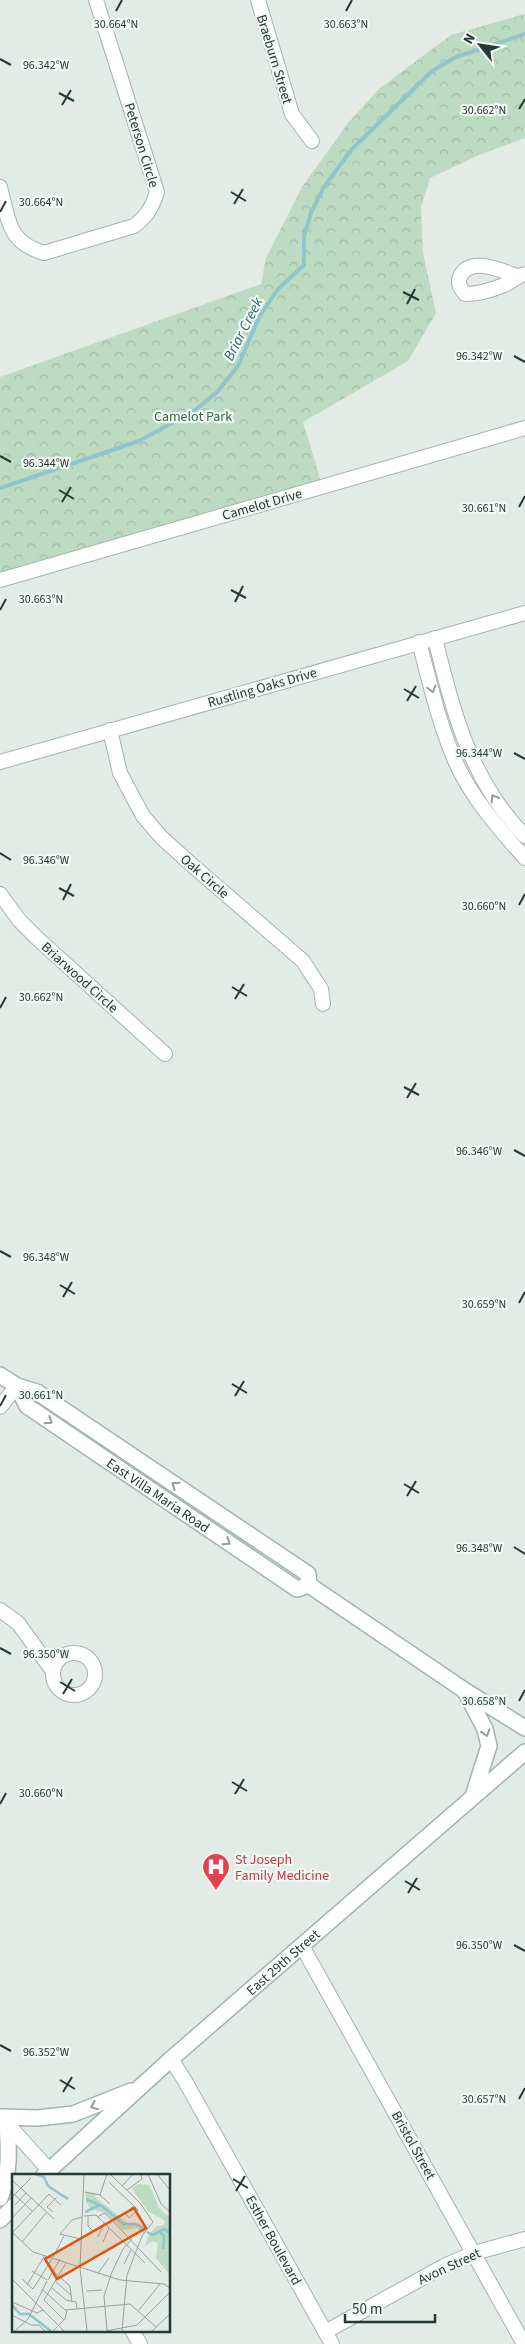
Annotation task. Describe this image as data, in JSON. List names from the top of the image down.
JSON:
{
  "streets": {
    "main road": ["East Villa Maria Road", "East 29th Street"],
    "street": [
      "Braeburn Street",
      "Peterson Circle",
      "Camelot Drive",
      "Rustling Oaks Drive",
      "Oak Circle",
      "Briarwood Circle",
      "Bristol Street",
      "Esther Boulevard",
      "Avon Street"
    ]
  },
  "crossings": [
    ["Rustling Oaks Drive", "Oak Circle"],
    ["East 29th Street", "Bristol Street"],
    ["East 29th Street", "Esther Boulevard"],
    ["Bristol Street", "Avon Street"],
    ["Esther Boulevard", "Avon Street"]
  ],
  "water": ["Briar Creek"],
  "parks": ["Camelot Park"],
  "places": {
    "hospital": ["St Joseph Family Medicine"]
  },
  "scale_bar": "50 m",
  "north": "top left",
  "coordinates": [
    "30.664°N",
    "30.663°N",
    "96.342°W",
    "30.662°N",
    "96.344°W",
    "30.661°N",
    "96.346°W",
    "30.660°N",
    "96.348°W",
    "30.659°N",
    "96.350°W",
    "30.658°N",
    "96.352°W",
    "30.657°N"
  ]
}
